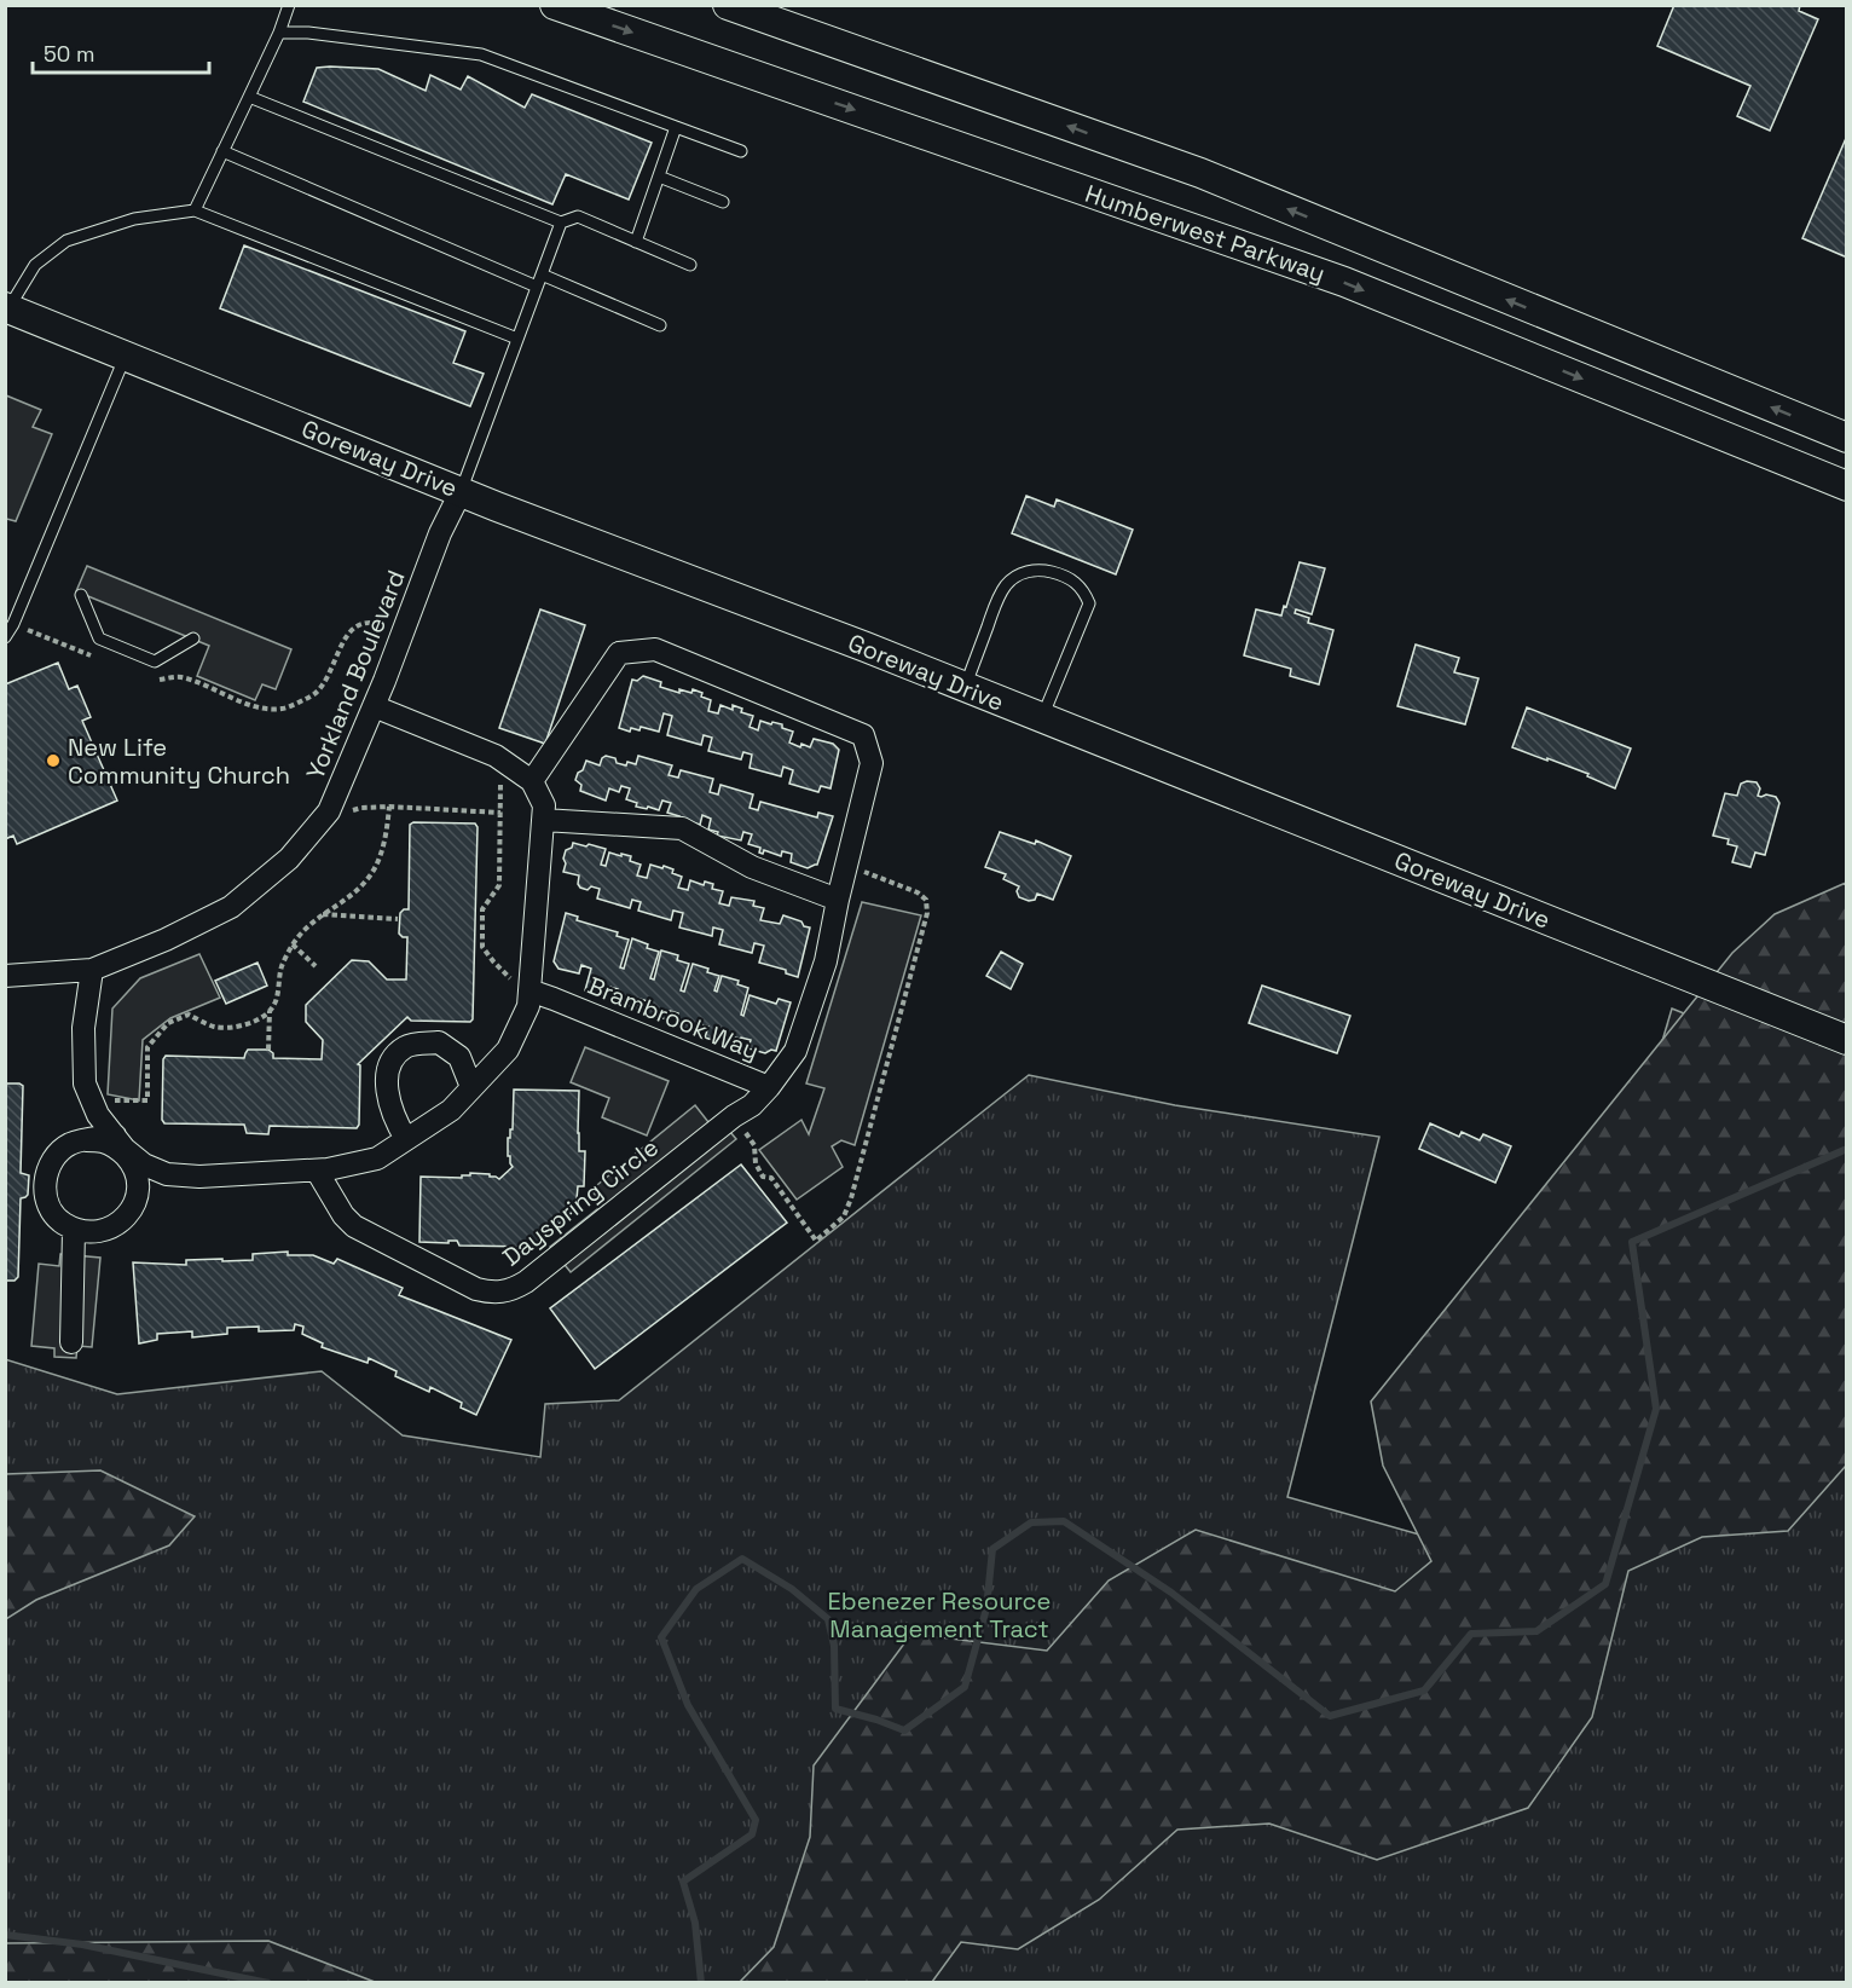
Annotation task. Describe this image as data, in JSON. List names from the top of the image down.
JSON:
{
  "streets": {
    "main road": ["Humberwest Parkway", "Goreway Drive"],
    "street": ["Yorkland Boulevard", "Brambrook Way", "Dayspring Circle"]
  },
  "crossings": [
    ["Goreway Drive", "Yorkland Boulevard"],
    ["Brambrook Way", "Dayspring Circle"]
  ],
  "parks": ["Ebenezer Resource Management Tract"],
  "places": ["New Life Community Church"],
  "scale_bar": "50 m"
}
